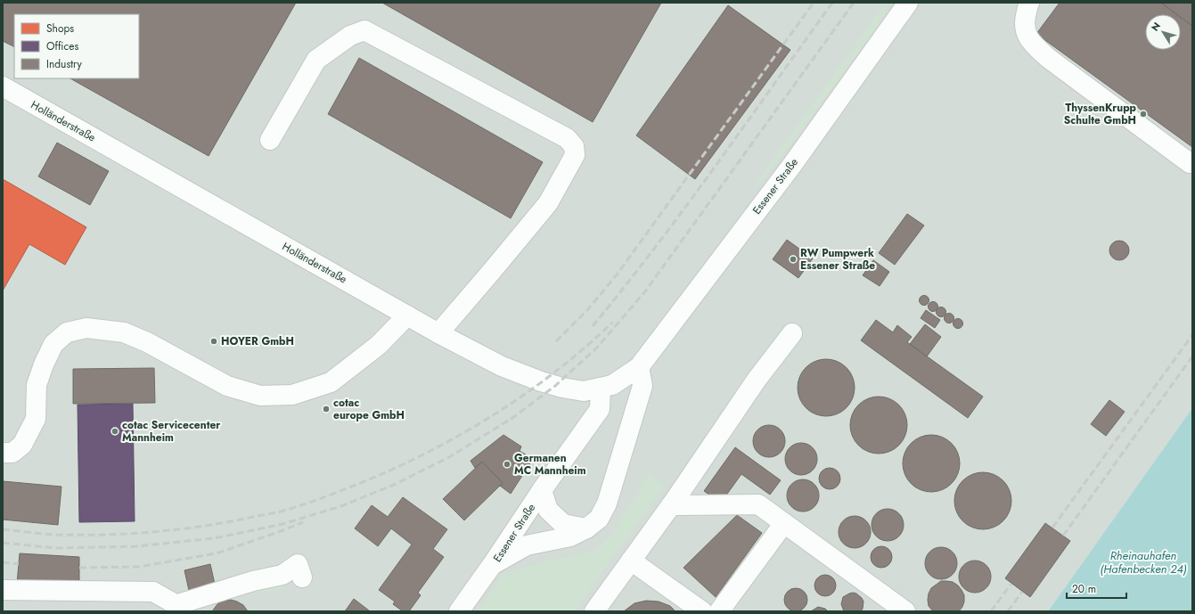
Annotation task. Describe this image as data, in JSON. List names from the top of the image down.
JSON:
{
  "streets": {
    "street": ["Holländerstraße", "Essener Straße"]
  },
  "crossings": [
    ["Holländerstraße", "Essener Straße"]
  ],
  "water": ["Rheinauhafen (Hafenbecken 24)"],
  "places": [
    "ThyssenKrupp Schulte GmbH",
    "RW Pumpwerk Essener Straße",
    "HOYER GmbH",
    "cotac europe GmbH",
    "cotac Servicecenter Mannheim",
    "Germanen MC Mannheim"
  ],
  "legend": ["Shops", "Offices", "Industry"],
  "scale_bar": "20 m",
  "north": "top left"
}
